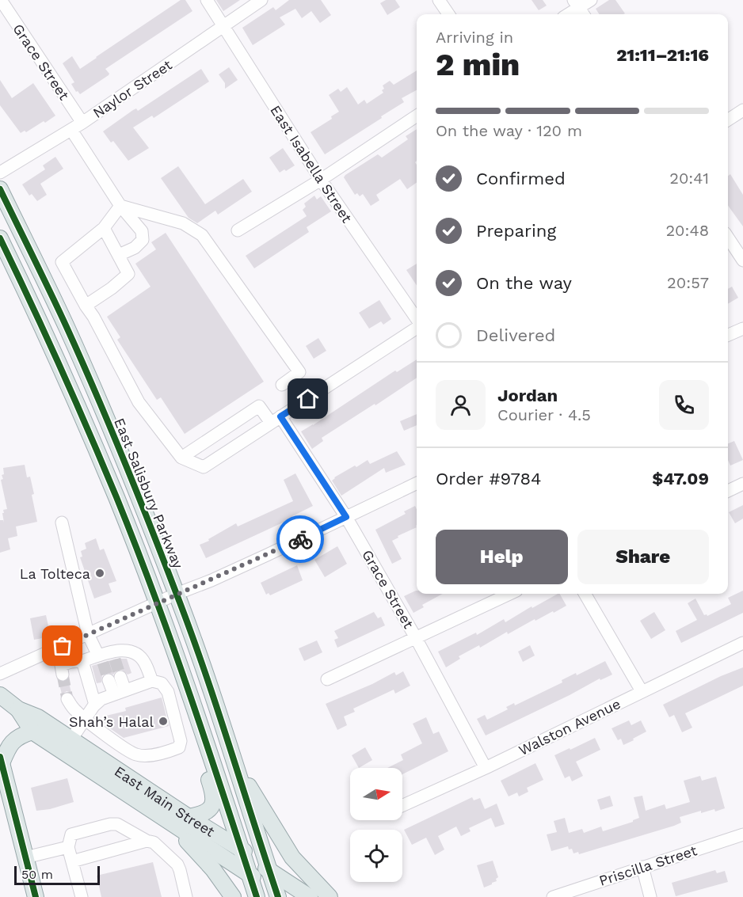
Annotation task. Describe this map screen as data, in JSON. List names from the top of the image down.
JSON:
{
  "streets": {
    "main road": ["East Salisbury Parkway", "East Main Street"],
    "street": [
      "Grace Street",
      "Naylor Street",
      "East Isabella Street",
      "Walston Avenue",
      "Priscilla Street"
    ]
  },
  "crossings": [
    ["Grace Street", "Naylor Street"],
    ["Grace Street", "Walston Avenue"],
    ["Naylor Street", "East Isabella Street"],
    ["East Salisbury Parkway", "East Main Street"]
  ],
  "places": ["La Tolteca", "Shah’s Halal"],
  "scale_bar": "50 m",
  "north": "right",
  "page": {
    "heading": ["2 min", "Arriving in", "21:11–21:16"],
    "panel": [
      "Jordan",
      "Courier · 4.5",
      "Order #9784",
      "$47.09"
    ],
    "bar": "On the way · 120 m",
    "list": [
      ["Confirmed", "20:41"],
      ["Preparing", "20:48"],
      ["On the way", "20:57"],
      "Delivered"
    ],
    "buttons": ["Help", "Share"],
    "scale": "50 m"
  }
}
